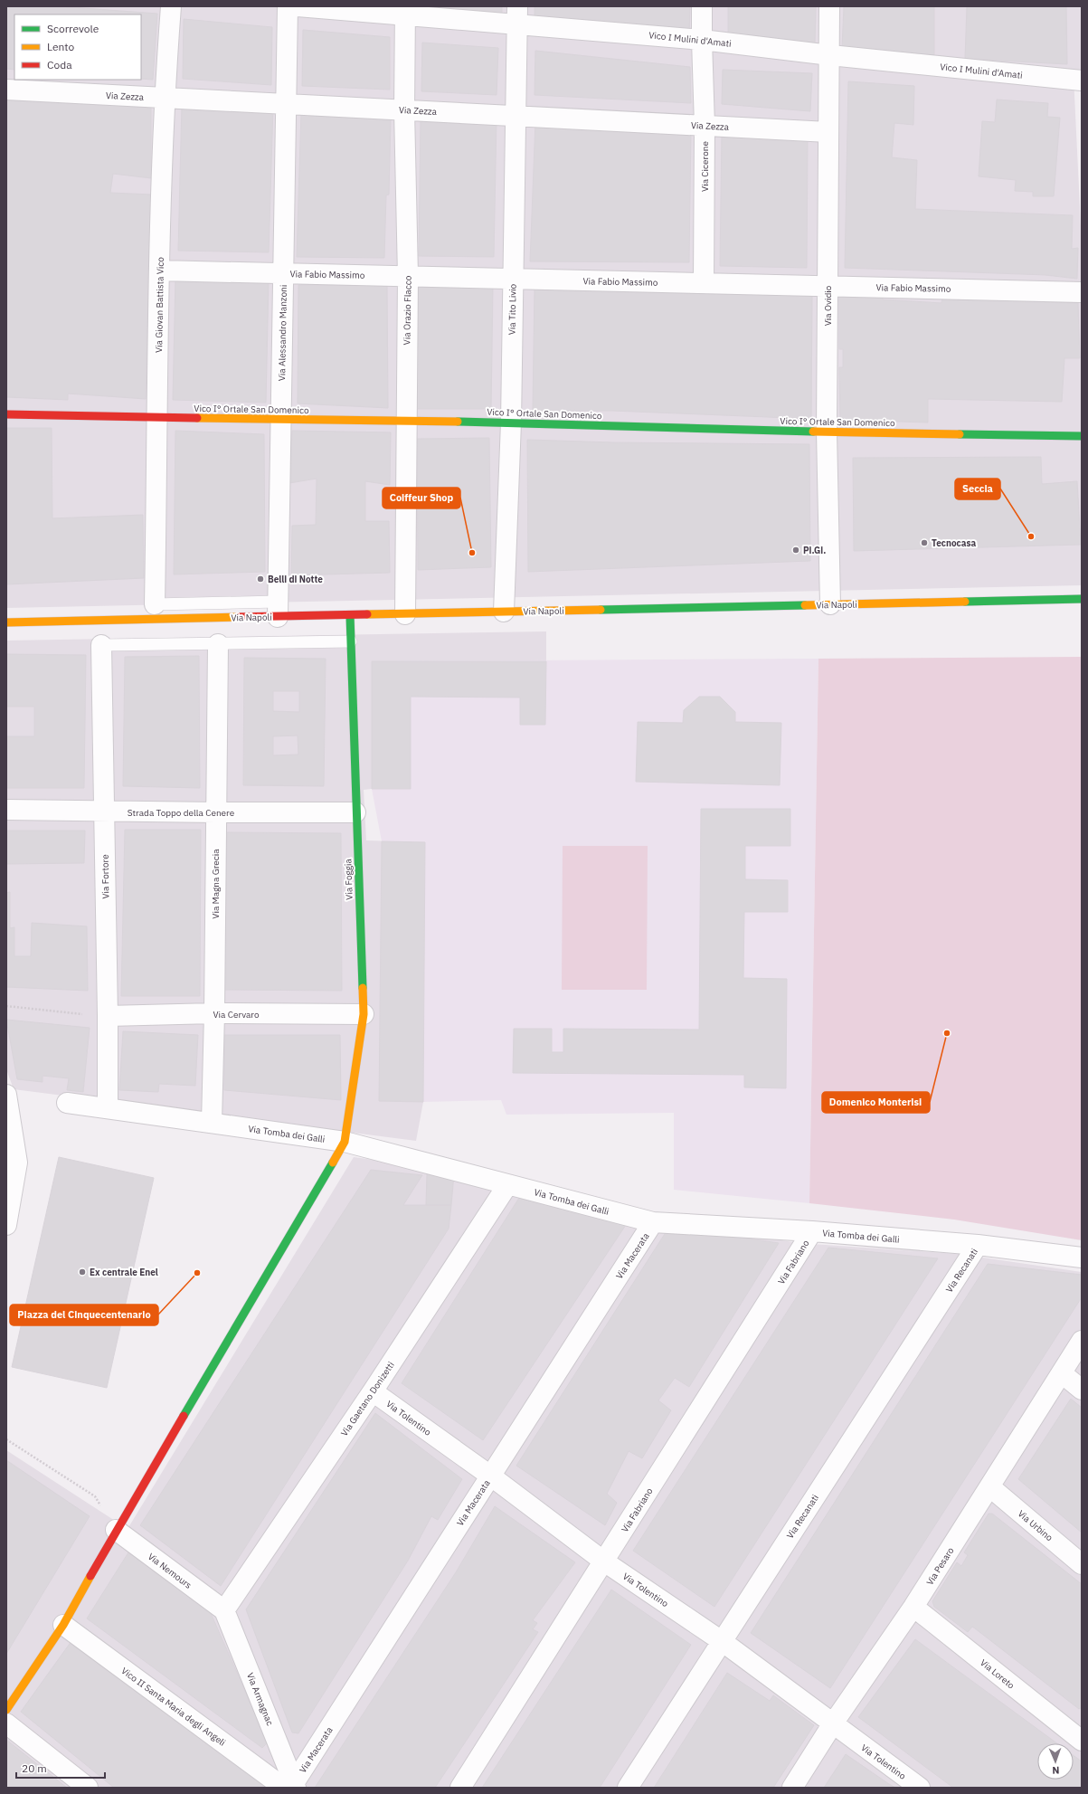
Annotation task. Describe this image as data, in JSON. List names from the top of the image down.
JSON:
{
  "streets": {
    "street": [
      "Vico I Mulini d'Amati",
      "Via Zezza",
      "Via Cicerone",
      "Via Fabio Massimo",
      "Via Giovan Battista Vico",
      "Via Ovidio",
      "Via Tito Livio",
      "Via Orazio Flacco",
      "Via Alessandro Manzoni",
      "Vico I° Ortale San Domenico",
      "Via Napoli",
      "Strada Toppo della Cenere",
      "Via Fortore",
      "Via Foggia",
      "Via Magna Grecia",
      "Via Cervaro",
      "Via Tomba dei Galli",
      "Via Macerata",
      "Via Fabriano",
      "Via Recanati",
      "Via Gaetano Donizetti",
      "Via Tolentino",
      "Via Urbino",
      "Via Pesaro",
      "Via Nemours",
      "Via Loreto",
      "Via Armagnac",
      "Vico II Santa Maria degli Angeli"
    ]
  },
  "crossings": [
    ["Vico I Mulini d'Amati", "Via Cicerone"],
    ["Vico I Mulini d'Amati", "Via Ovidio"],
    ["Vico I Mulini d'Amati", "Via Tito Livio"],
    ["Vico I Mulini d'Amati", "Via Orazio Flacco"],
    ["Via Zezza", "Via Cicerone"],
    ["Via Zezza", "Via Giovan Battista Vico"],
    ["Via Zezza", "Via Ovidio"],
    ["Via Zezza", "Via Tito Livio"],
    ["Via Zezza", "Via Orazio Flacco"],
    ["Via Zezza", "Via Alessandro Manzoni"],
    ["Via Cicerone", "Via Fabio Massimo"],
    ["Via Fabio Massimo", "Via Giovan Battista Vico"],
    ["Via Fabio Massimo", "Via Ovidio"],
    ["Via Fabio Massimo", "Via Tito Livio"],
    ["Via Fabio Massimo", "Via Orazio Flacco"],
    ["Via Fabio Massimo", "Via Alessandro Manzoni"],
    ["Via Giovan Battista Vico", "Vico I° Ortale San Domenico"],
    ["Via Giovan Battista Vico", "Via Napoli"],
    ["Via Ovidio", "Vico I° Ortale San Domenico"],
    ["Via Ovidio", "Via Napoli"],
    ["Via Tito Livio", "Vico I° Ortale San Domenico"],
    ["Via Tito Livio", "Via Napoli"],
    ["Via Orazio Flacco", "Vico I° Ortale San Domenico"],
    ["Via Orazio Flacco", "Via Napoli"],
    ["Via Alessandro Manzoni", "Vico I° Ortale San Domenico"],
    ["Via Alessandro Manzoni", "Via Napoli"],
    ["Via Napoli", "Via Foggia"],
    ["Strada Toppo della Cenere", "Via Fortore"],
    ["Strada Toppo della Cenere", "Via Foggia"],
    ["Strada Toppo della Cenere", "Via Magna Grecia"],
    ["Via Fortore", "Via Cervaro"],
    ["Via Fortore", "Via Tomba dei Galli"],
    ["Via Foggia", "Via Cervaro"],
    ["Via Foggia", "Via Tomba dei Galli"],
    ["Via Magna Grecia", "Via Cervaro"],
    ["Via Magna Grecia", "Via Tomba dei Galli"],
    ["Via Tomba dei Galli", "Via Macerata"],
    ["Via Tomba dei Galli", "Via Fabriano"],
    ["Via Tomba dei Galli", "Via Recanati"],
    ["Via Tomba dei Galli", "Via Gaetano Donizetti"],
    ["Via Macerata", "Via Tolentino"],
    ["Via Macerata", "Via Armagnac"],
    ["Via Macerata", "Vico II Santa Maria degli Angeli"],
    ["Via Fabriano", "Via Tolentino"],
    ["Via Recanati", "Via Tolentino"],
    ["Via Gaetano Donizetti", "Via Tolentino"],
    ["Via Gaetano Donizetti", "Via Nemours"],
    ["Via Gaetano Donizetti", "Via Armagnac"],
    ["Via Tolentino", "Via Pesaro"],
    ["Via Urbino", "Via Pesaro"],
    ["Via Pesaro", "Via Loreto"],
    ["Via Nemours", "Via Armagnac"],
    ["Via Armagnac", "Vico II Santa Maria degli Angeli"]
  ],
  "places": [
    "Seccia",
    "Tecnocasa",
    "Pi.Gi.",
    "Coiffeur Shop",
    "Belli di Notte",
    "Domenico Monterisi",
    "Ex centrale Enel",
    "Piazza del Cinquecentenario"
  ],
  "legend": ["Scorrevole", "Lento", "Coda"],
  "scale_bar": "20 m",
  "north": "bottom"
}
